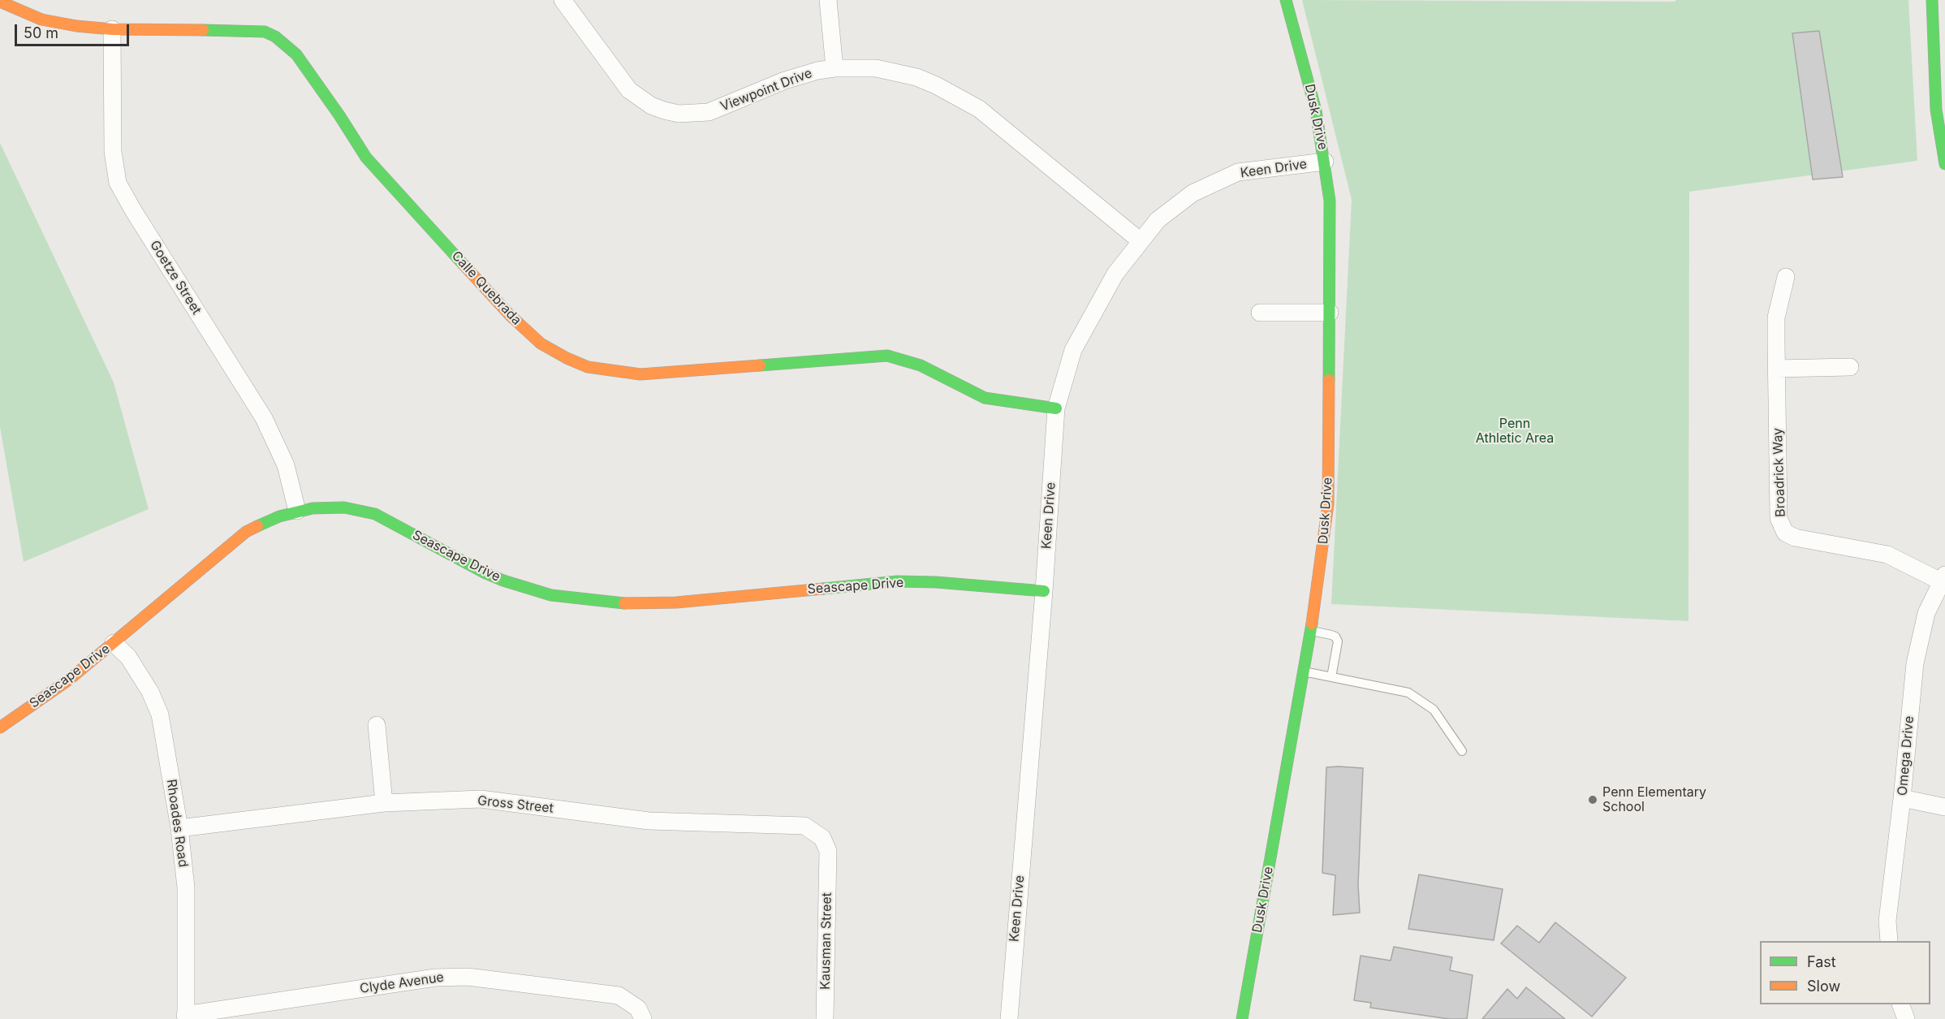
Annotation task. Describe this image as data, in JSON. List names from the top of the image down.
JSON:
{
  "streets": {
    "street": [
      "Viewpoint Drive",
      "Dusk Drive",
      "Keen Drive",
      "Goetze Street",
      "Calle Quebrada",
      "Broadrick Way",
      "Seascape Drive",
      "Omega Drive",
      "Gross Street",
      "Rhoades Road",
      "Kausman Street",
      "Clyde Avenue"
    ]
  },
  "crossings": [
    ["Viewpoint Drive", "Keen Drive"],
    ["Dusk Drive", "Keen Drive"],
    ["Keen Drive", "Calle Quebrada"],
    ["Keen Drive", "Seascape Drive"],
    ["Goetze Street", "Calle Quebrada"],
    ["Goetze Street", "Seascape Drive"],
    ["Broadrick Way", "Omega Drive"],
    ["Seascape Drive", "Rhoades Road"],
    ["Gross Street", "Rhoades Road"],
    ["Gross Street", "Kausman Street"],
    ["Rhoades Road", "Clyde Avenue"]
  ],
  "parks": ["Penn Athletic Area"],
  "places": ["Penn Elementary School"],
  "legend": ["Fast", "Slow"],
  "scale_bar": "50 m"
}
